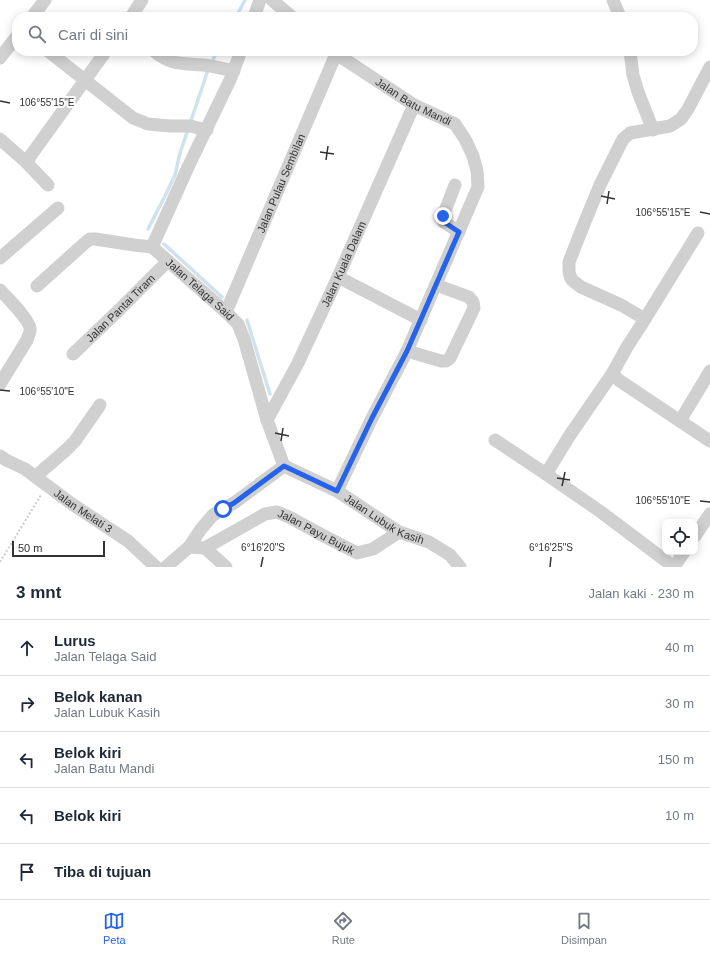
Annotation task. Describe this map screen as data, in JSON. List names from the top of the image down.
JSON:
{
  "streets": {
    "street": [
      "Jalan Batu Mandi",
      "Jalan Pulau Sembilan",
      "Jalan Kuala Dalam",
      "Jalan Telaga Said",
      "Jalan Pantai Tiram",
      "Jalan Melati 3",
      "Jalan Lubuk Kasih",
      "Jalan Payu Bujuk"
    ]
  },
  "crossings": [
    ["Jalan Batu Mandi", "Jalan Kuala Dalam"],
    ["Jalan Batu Mandi", "Jalan Lubuk Kasih"],
    ["Jalan Pulau Sembilan", "Jalan Telaga Said"],
    ["Jalan Kuala Dalam", "Jalan Telaga Said"],
    ["Jalan Telaga Said", "Jalan Pantai Tiram"],
    ["Jalan Telaga Said", "Jalan Lubuk Kasih"],
    ["Jalan Lubuk Kasih", "Jalan Payu Bujuk"]
  ],
  "scale_bar": "50 m",
  "page": {
    "search": "Cari di sini",
    "scale": "50 m",
    "heading": ["3 mnt", "Jalan kaki · 230 m"],
    "list": [
      ["Lurus", "Jalan Telaga Said", "40 m"],
      ["Belok kanan", "Jalan Lubuk Kasih", "30 m"],
      ["Belok kiri", "Jalan Batu Mandi", "150 m"],
      ["Belok kiri", "10 m"],
      "Tiba di tujuan"
    ],
    "nav": ["Peta", "Rute", "Disimpan"]
  },
  "coordinates": [
    "106°55'15\"E",
    "106°55'10\"E",
    "6°16'20\"S",
    "6°16'25\"S"
  ]
}
